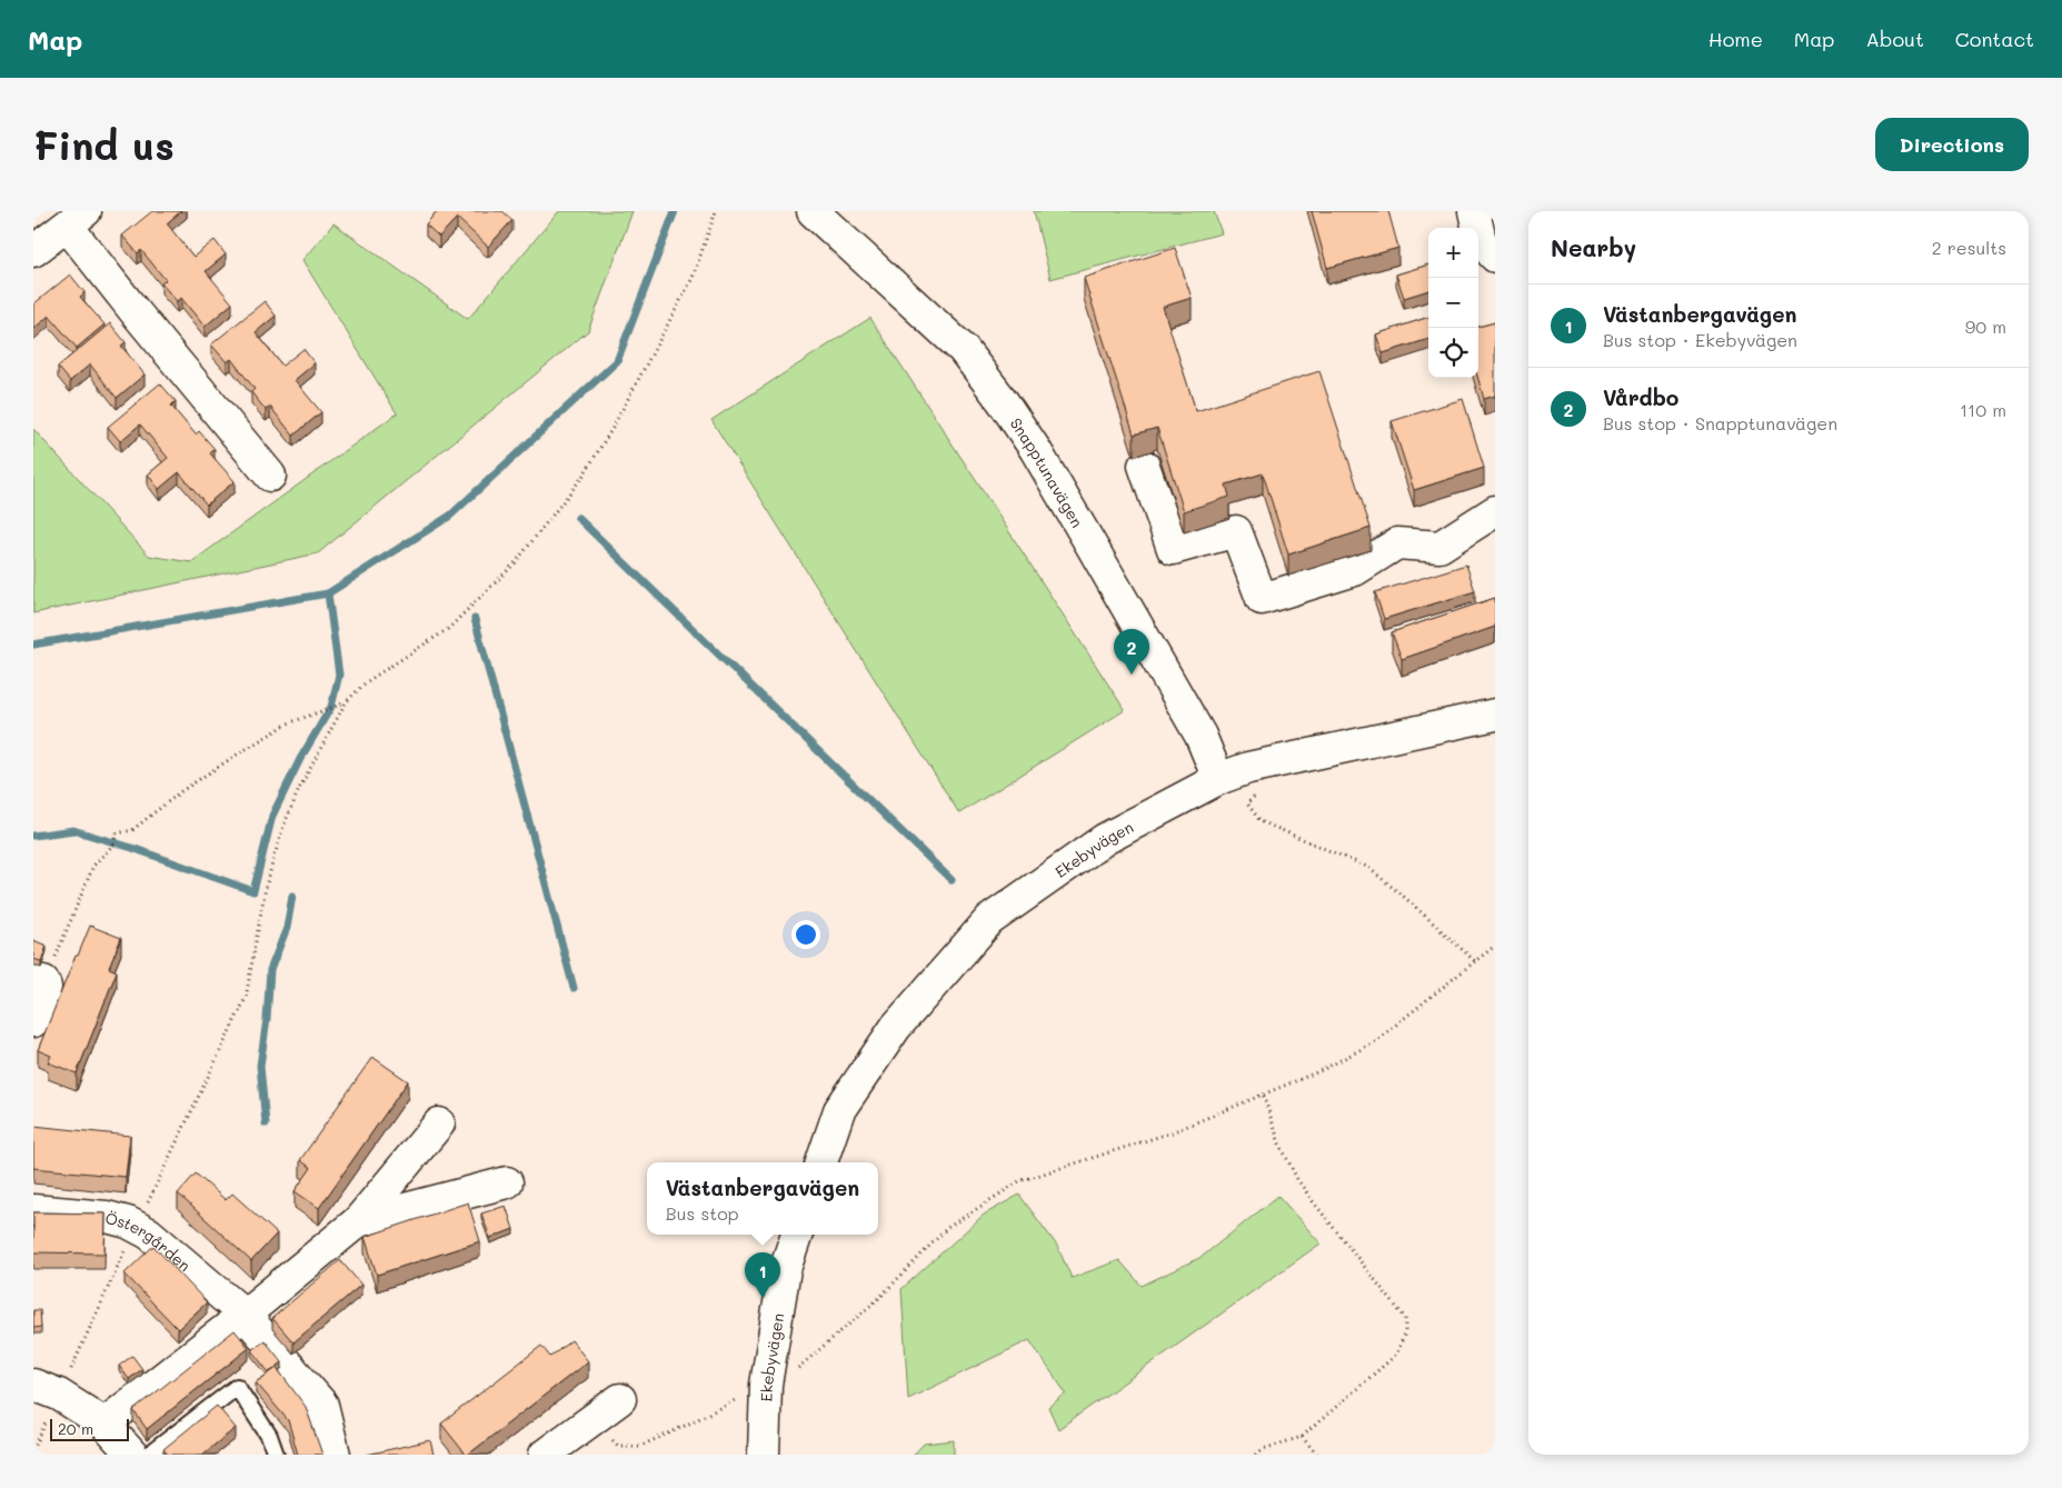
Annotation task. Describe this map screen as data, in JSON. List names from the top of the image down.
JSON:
{
  "streets": {
    "street": ["Snapptunavägen", "Ekebyvägen", "Östergården"]
  },
  "crossings": [
    ["Snapptunavägen", "Ekebyvägen"]
  ],
  "scale_bar": "20 m",
  "page": {
    "header": "Map",
    "nav": [
      "Home",
      "Map",
      "About",
      "Contact"
    ],
    "buttons": "Directions",
    "title": "Find us",
    "heading": ["Nearby", "2 results"],
    "map_buttons": ["+", "−"],
    "list": [
      {
        "mark": "1",
        "name": "Västanbergavägen",
        "note": "Bus stop · Ekebyvägen",
        "value": "90 m"
      },
      {
        "mark": "2",
        "name": "Vårdbo",
        "note": "Bus stop · Snapptunavägen",
        "value": "110 m"
      }
    ],
    "pins": ["2", "1"],
    "popup": ["Västanbergavägen", "Bus stop"],
    "scale": "20 m"
  }
}
